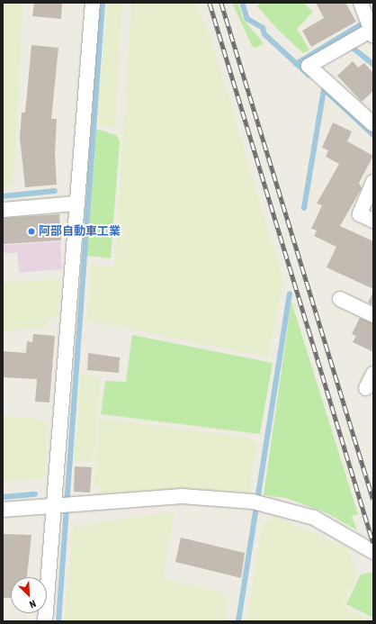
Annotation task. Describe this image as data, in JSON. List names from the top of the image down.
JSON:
{
  "places": ["阿部自動車工業"],
  "north": "bottom right"
}
